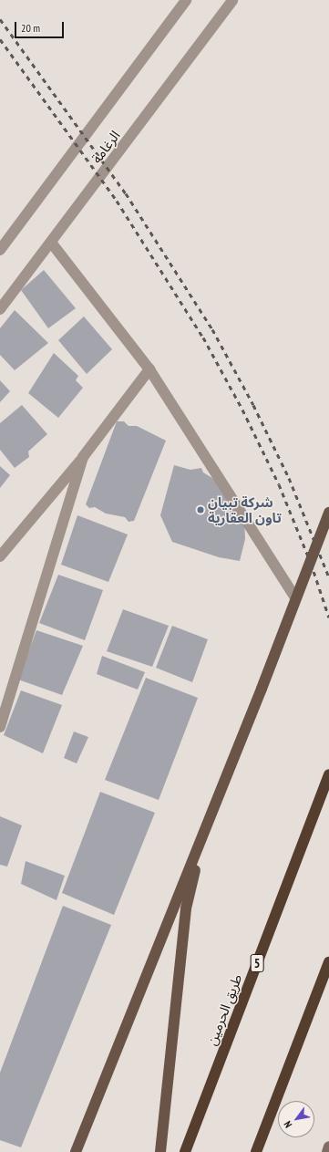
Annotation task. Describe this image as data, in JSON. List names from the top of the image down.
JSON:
{
  "streets": {
    "highway": ["5", "طريق الحرمين"],
    "street": ["الرغامة"]
  },
  "places": ["شركة تبيان تاون العقارية"],
  "scale_bar": "20 m",
  "north": "bottom left"
}
